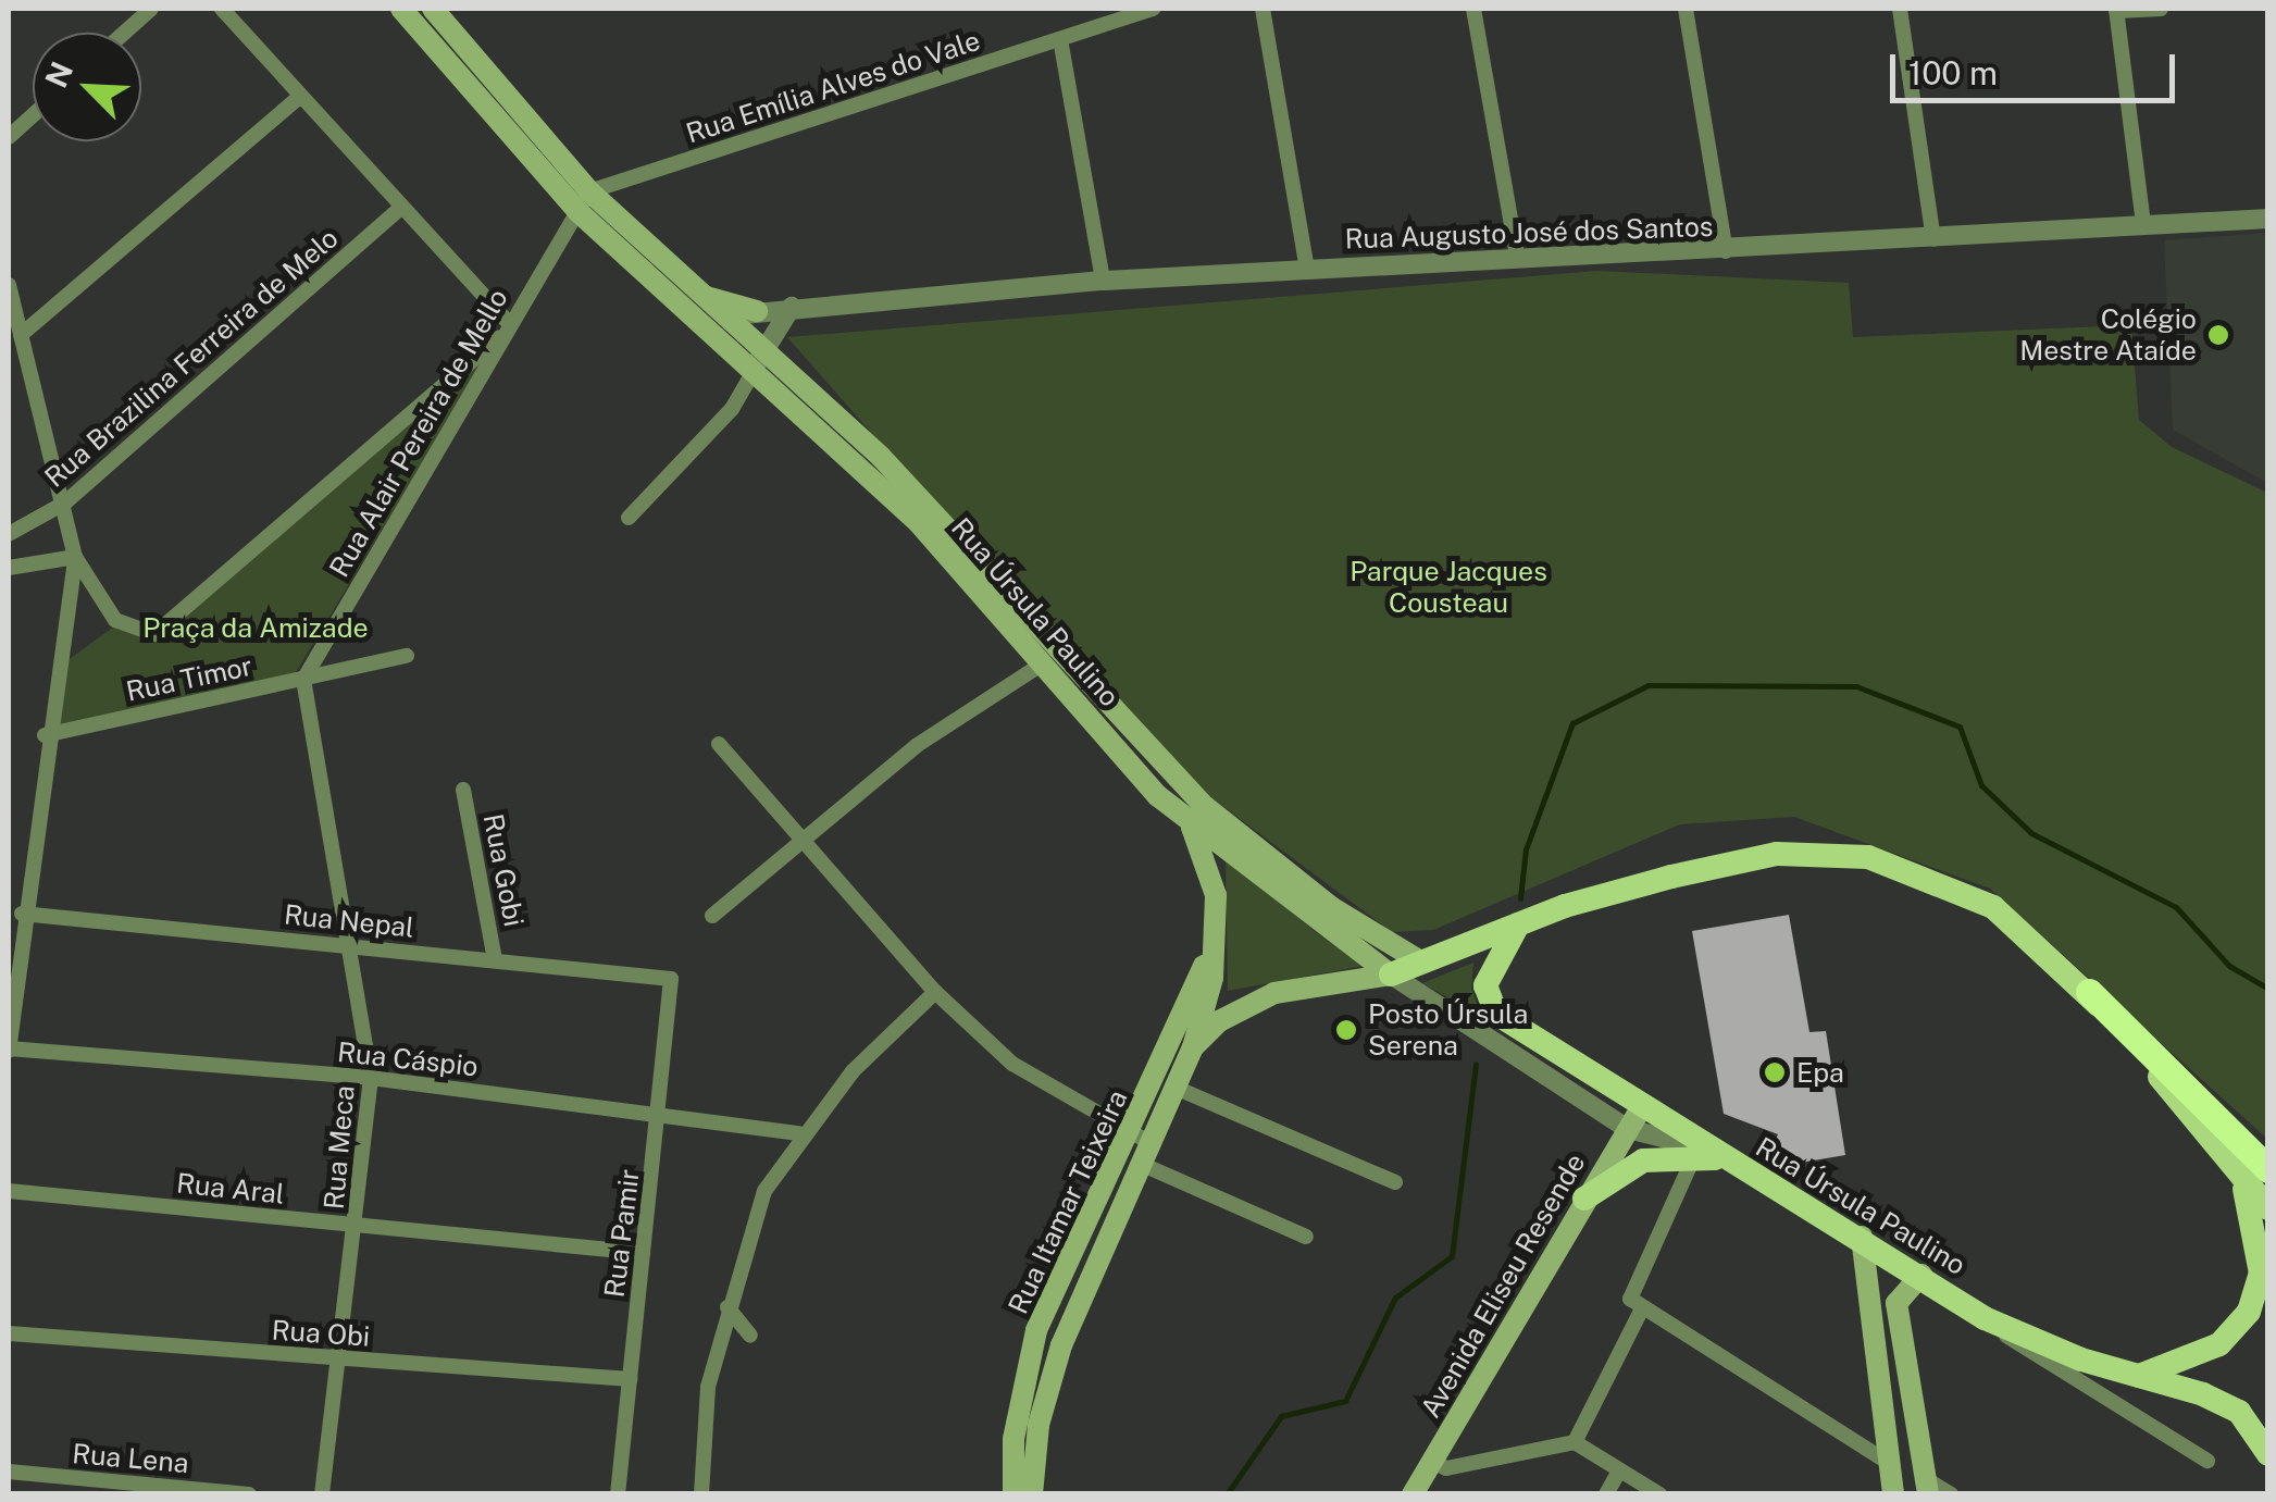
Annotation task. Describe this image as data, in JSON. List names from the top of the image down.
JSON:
{
  "streets": {
    "main road": ["Rua Úrsula Paulino", "Rua Itamar Teixeira", "Avenida Eliseu Resende"],
    "street": [
      "Rua Emília Alves do Vale",
      "Rua Augusto José dos Santos",
      "Rua Brazilina Ferreira de Melo",
      "Rua Alair Pereira de Mello",
      "Rua Timor",
      "Rua Gobi",
      "Rua Nepal",
      "Rua Cáspio",
      "Rua Meca",
      "Rua Aral",
      "Rua Pamir",
      "Rua Obi",
      "Rua Lena"
    ]
  },
  "crossings": [
    ["Rua Emília Alves do Vale", "Rua Alair Pereira de Mello"],
    ["Rua Emília Alves do Vale", "Rua Úrsula Paulino"],
    ["Rua Augusto José dos Santos", "Rua Úrsula Paulino"],
    ["Rua Alair Pereira de Mello", "Rua Úrsula Paulino"],
    ["Rua Alair Pereira de Mello", "Rua Timor"],
    ["Rua Alair Pereira de Mello", "Rua Meca"],
    ["Rua Úrsula Paulino", "Rua Itamar Teixeira"],
    ["Rua Úrsula Paulino", "Avenida Eliseu Resende"],
    ["Rua Timor", "Rua Meca"],
    ["Rua Gobi", "Rua Nepal"],
    ["Rua Nepal", "Rua Meca"],
    ["Rua Nepal", "Rua Pamir"],
    ["Rua Cáspio", "Rua Meca"],
    ["Rua Cáspio", "Rua Pamir"],
    ["Rua Meca", "Rua Aral"],
    ["Rua Meca", "Rua Obi"],
    ["Rua Aral", "Rua Pamir"],
    ["Rua Pamir", "Rua Obi"]
  ],
  "parks": ["Parque Jacques Cousteau", "Praça da Amizade"],
  "places": ["Colégio Mestre Ataíde", "Posto Úrsula Serena", "Epa"],
  "scale_bar": "100 m",
  "north": "top left"
}
